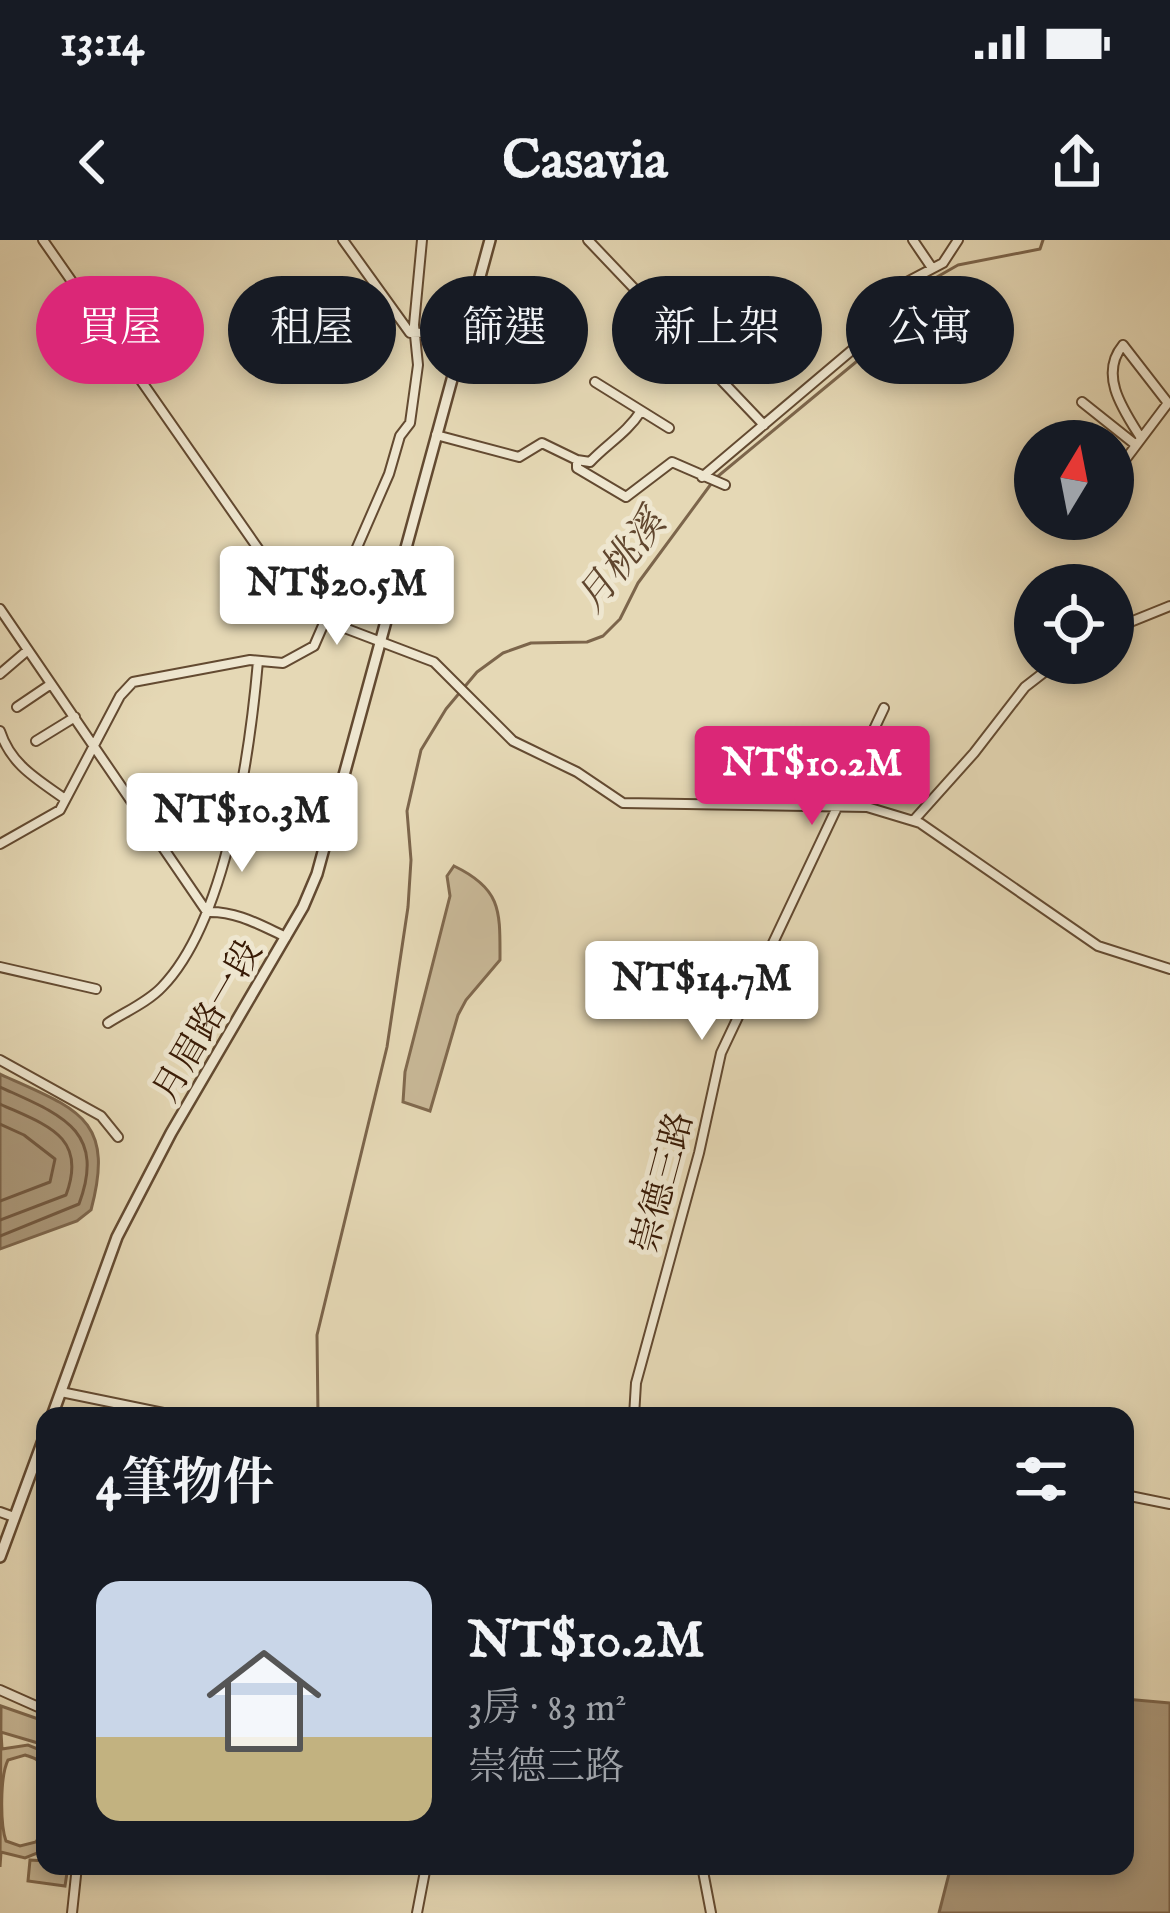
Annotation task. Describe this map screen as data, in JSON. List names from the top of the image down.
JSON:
{
  "streets": {
    "street": ["月眉路一段", "崇德三路"]
  },
  "water": ["月桃溪"],
  "north": "top",
  "page": {
    "status": "13:14",
    "header": "Casavia",
    "chip": [
      "買屋",
      "租屋",
      "篩選",
      "新上架",
      "公寓"
    ],
    "price": [
      "NT$20.5M",
      "NT$10.2M",
      "NT$10.3M",
      "NT$14.7M"
    ],
    "heading": "4筆物件",
    "list": [
      {
        "name": "NT$10.2M",
        "note": "3房 · 83 m² · 崇德三路"
      }
    ]
  }
}
